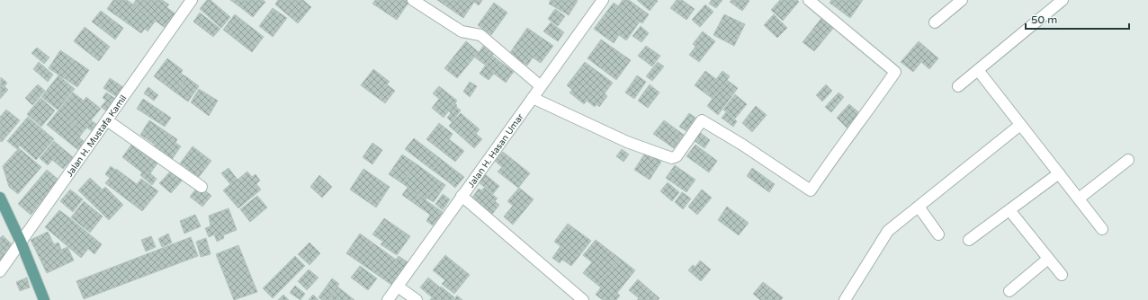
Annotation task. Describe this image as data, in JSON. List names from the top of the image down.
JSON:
{
  "streets": {
    "street": ["Jalan H. Mustafa Kamil", "Jalan H. Hasan Umar"]
  },
  "scale_bar": "50 m"
}
